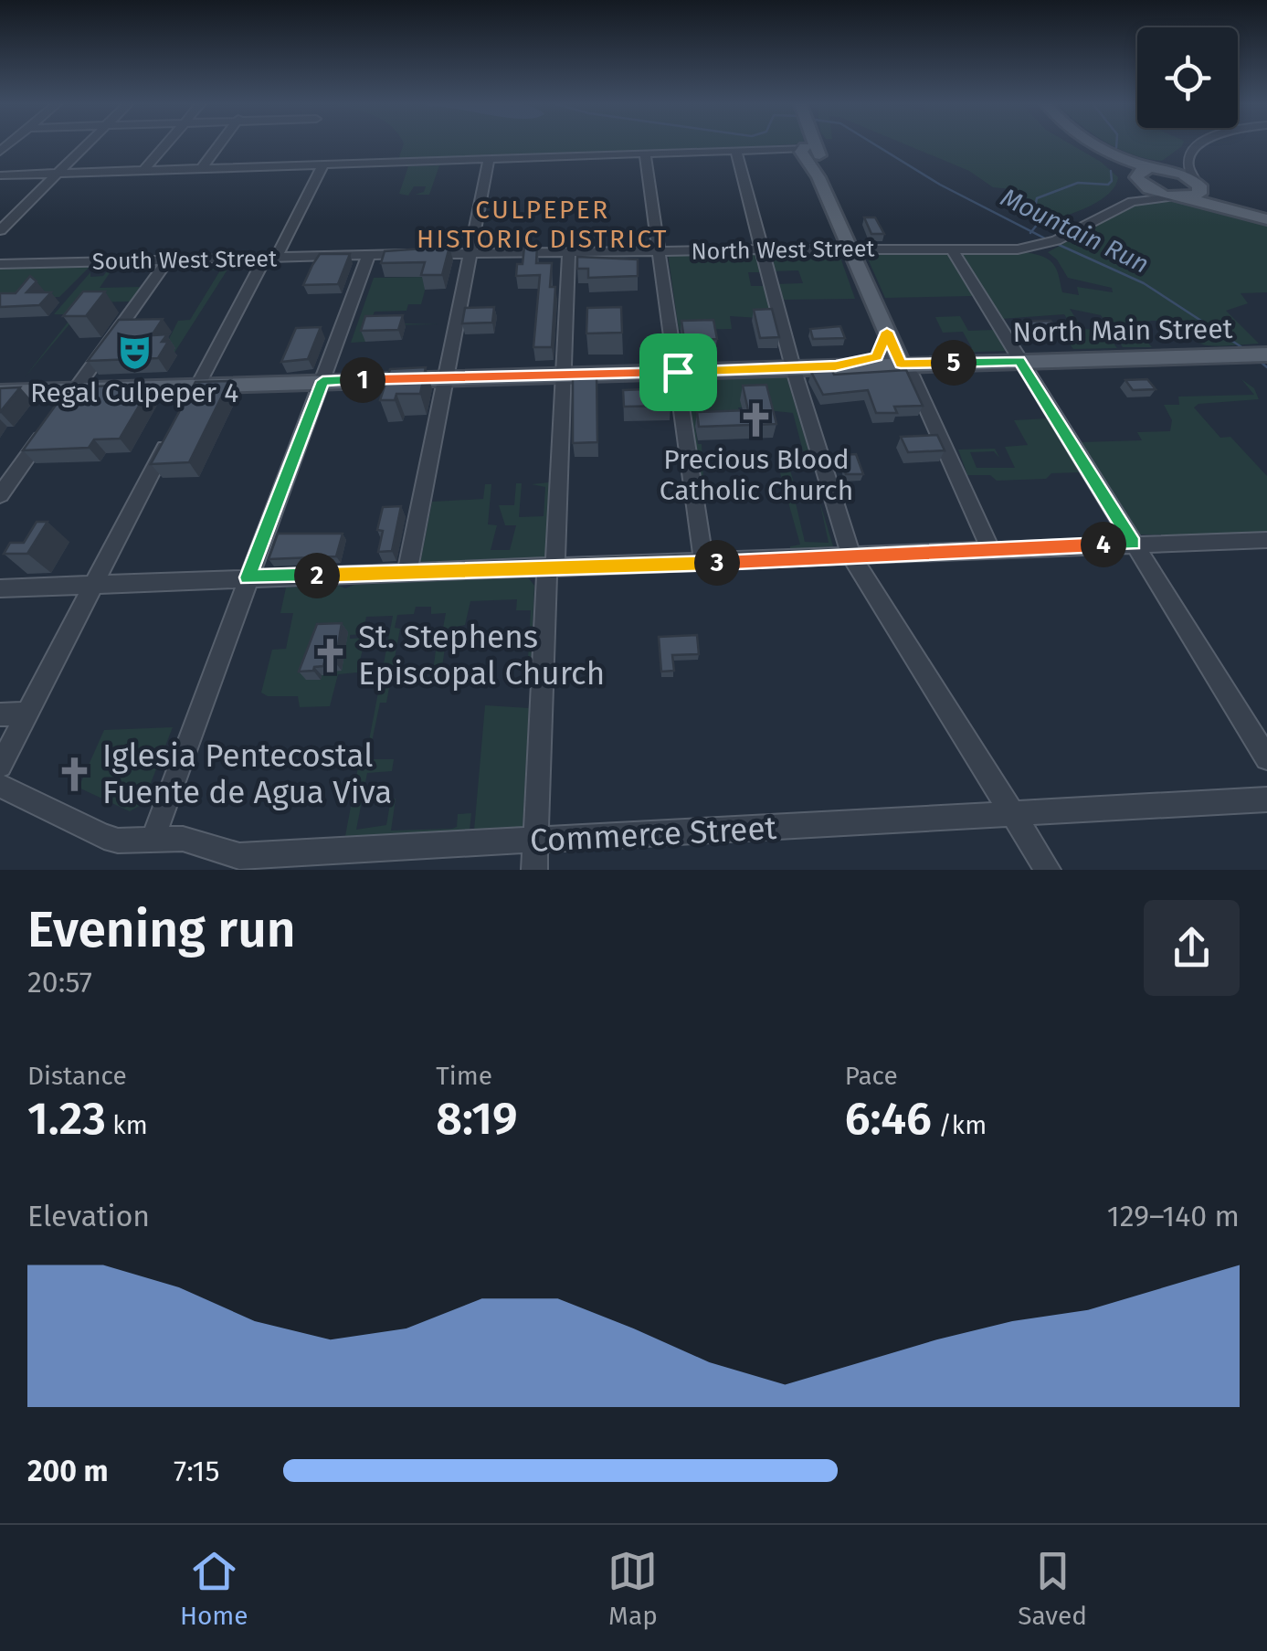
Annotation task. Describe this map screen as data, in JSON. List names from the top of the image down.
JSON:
{
  "streets": {
    "main road": ["North Main Street"],
    "street": ["North West Street", "South West Street", "Commerce Street"]
  },
  "crossings": [
    ["North West Street", "South West Street"]
  ],
  "districts": ["CULPEPER HISTORIC DISTRICT"],
  "water": ["Mountain Run"],
  "places": {
    "theatre": ["Regal Culpeper 4"],
    "church": ["Precious Blood Catholic Church", "St. Stephens Episcopal Church", "Iglesia Pentecostal Fuente de Agua Viva"]
  },
  "page": {
    "pins": [
      "5",
      "1",
      "4",
      "3",
      "2"
    ],
    "heading": ["Evening run", "20:57"],
    "stats": [
      ["Distance", "1.23 km"],
      ["Time", "8:19"],
      ["Pace", "6:46 /km"]
    ],
    "chart": ["Elevation", "129–140 m"],
    "list": [
      {
        "name": "200 m",
        "note": "7:15"
      }
    ],
    "tabs": ["Home", "Map", "Saved"]
  }
}
